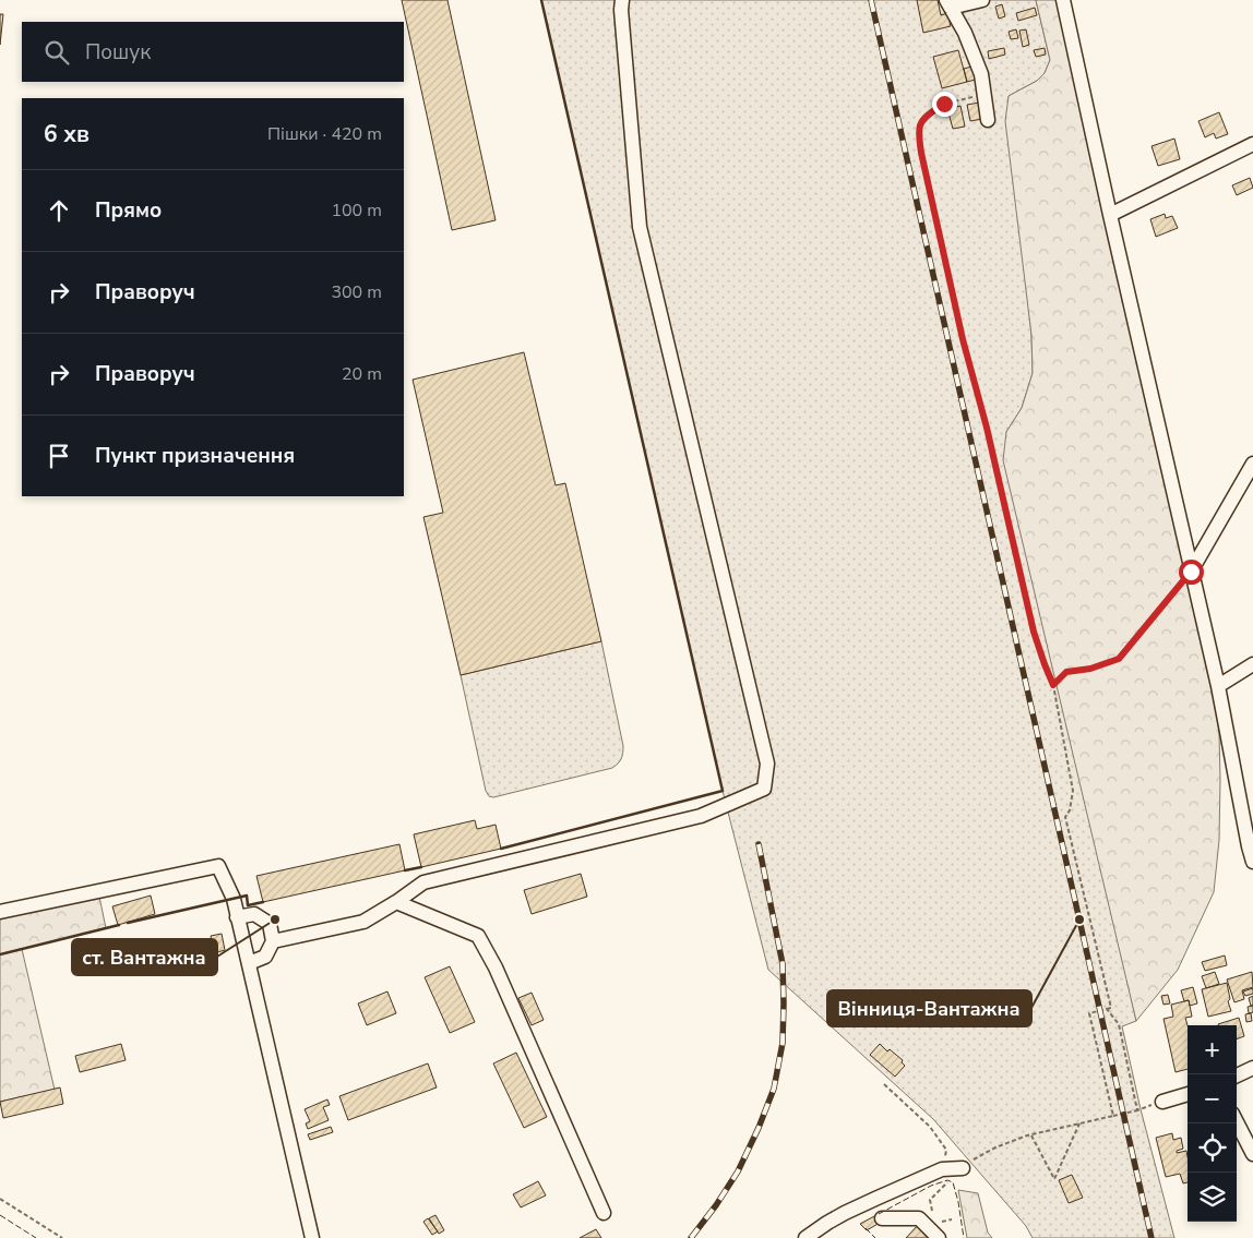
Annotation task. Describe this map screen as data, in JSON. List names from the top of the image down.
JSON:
{
  "places": ["ст. Вантажна", "Вінниця-Вантажна"],
  "page": {
    "search": "Пошук",
    "heading": ["6 хв", "Пішки · 420 m"],
    "list": [
      ["Прямо", "100 m"],
      ["Праворуч", "300 m"],
      ["Праворуч", "20 m"],
      "Пункт призначення"
    ],
    "map_buttons": ["+", "−"]
  }
}
